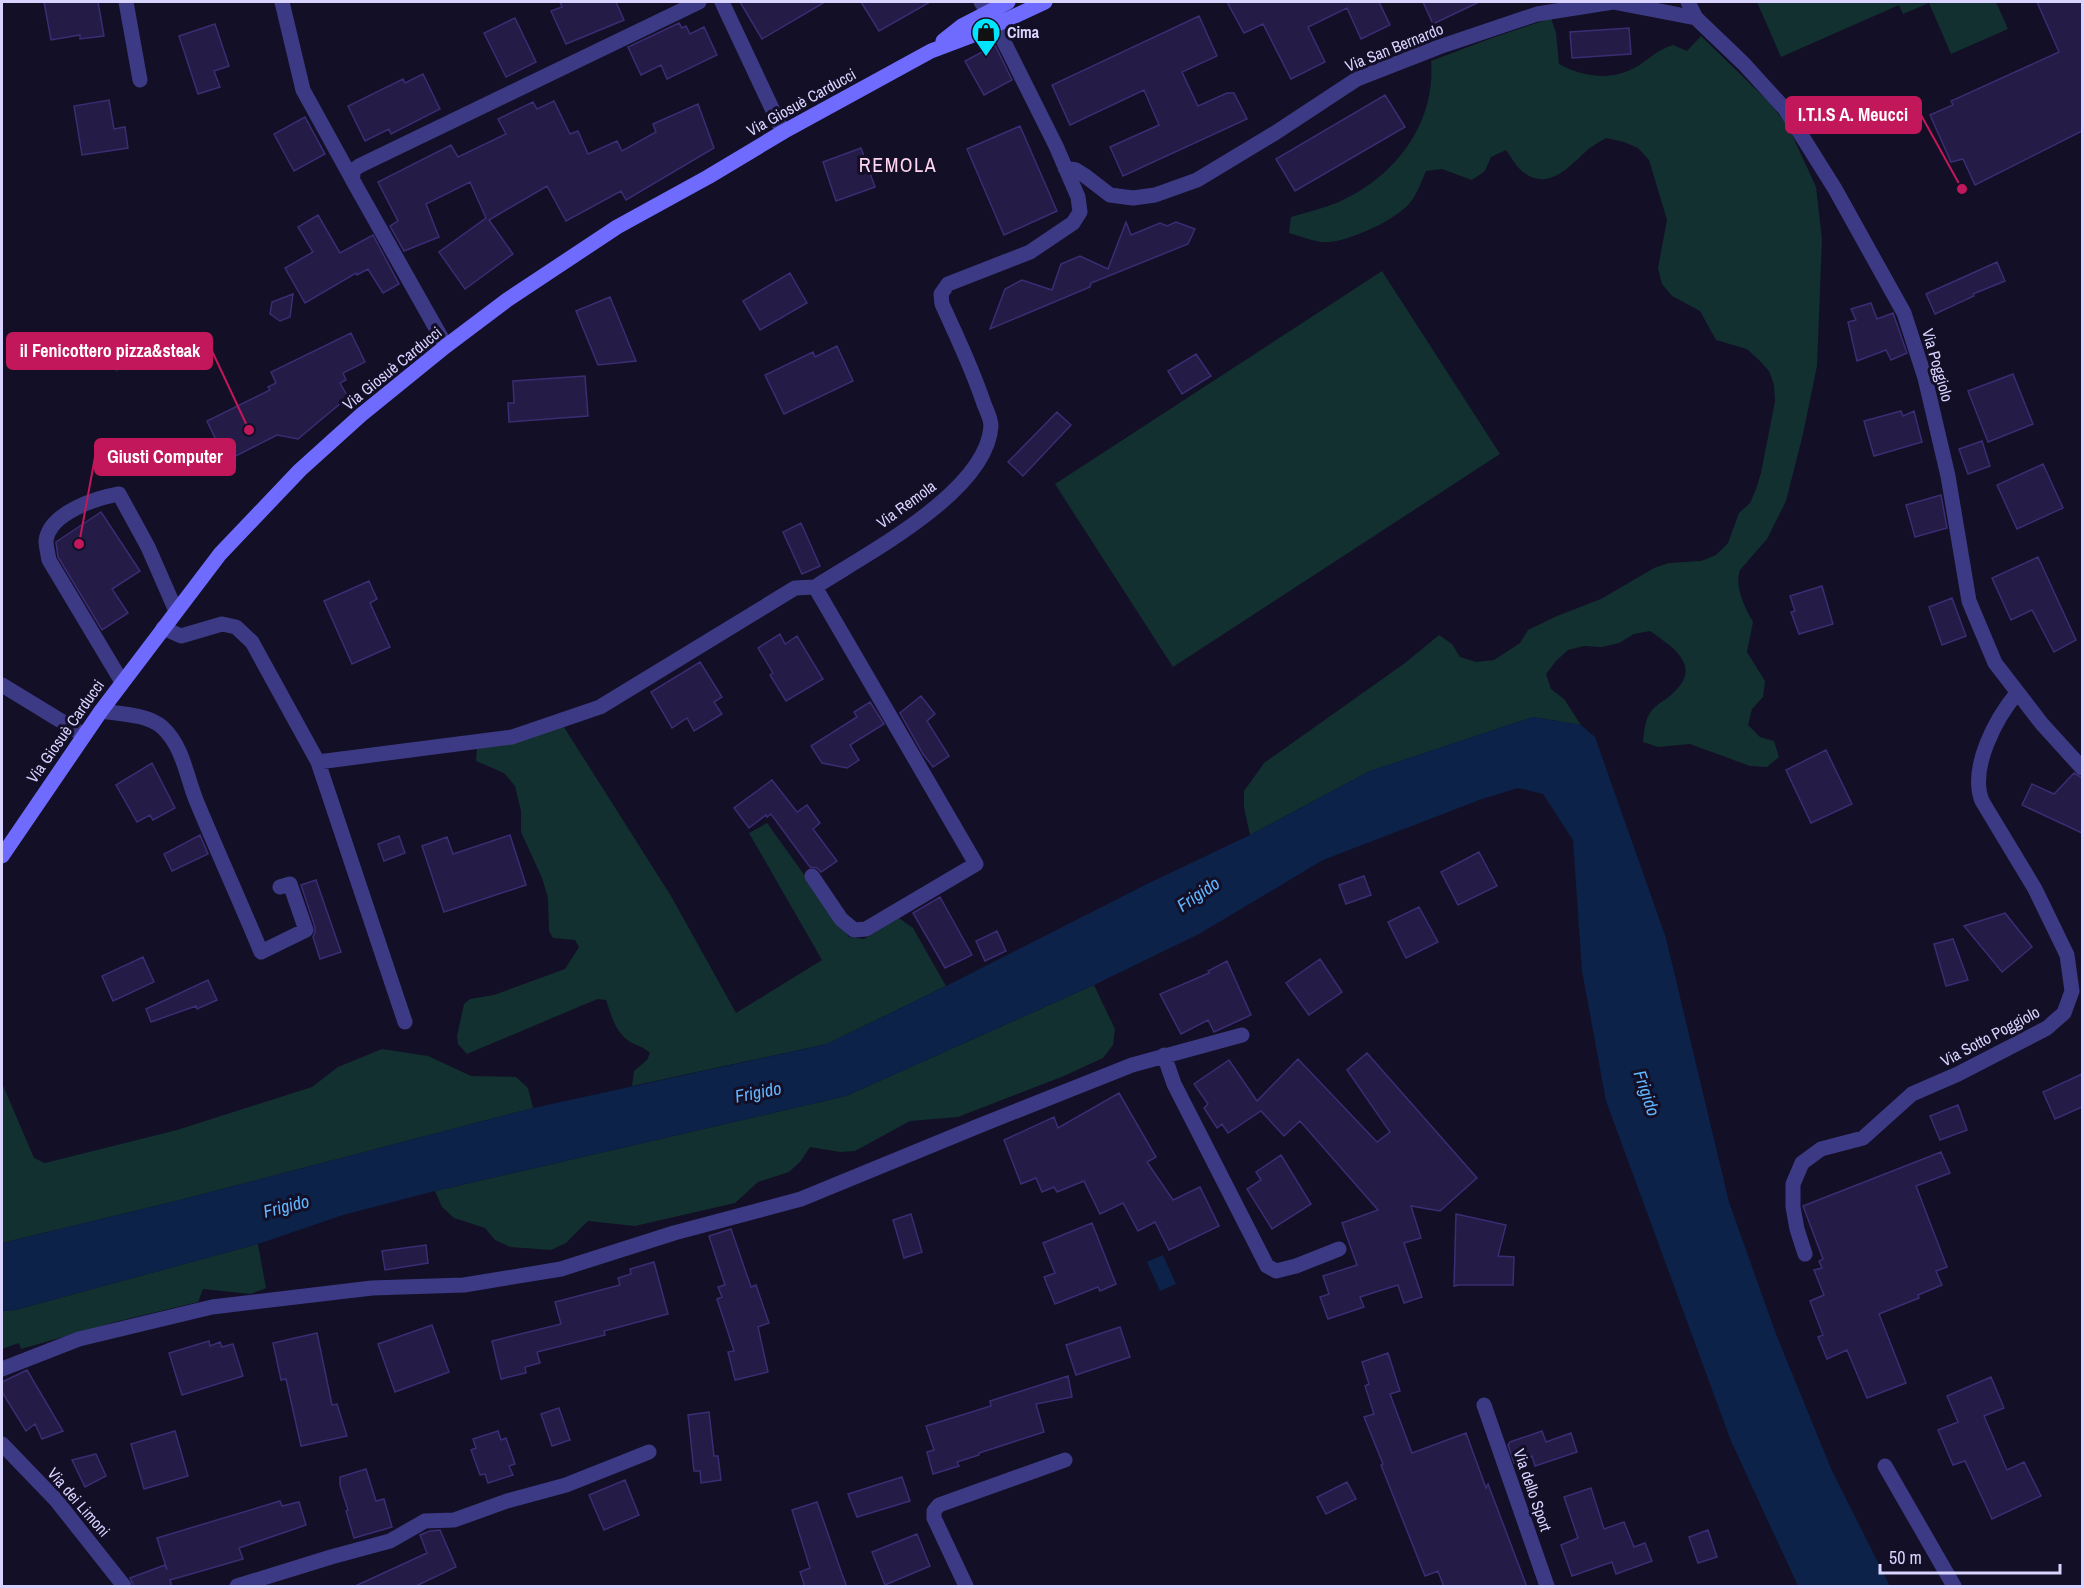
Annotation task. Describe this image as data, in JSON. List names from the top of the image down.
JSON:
{
  "streets": {
    "main road": ["Via Giosuè Carducci"],
    "street": [
      "Via San Bernardo",
      "Via Poggiolo",
      "Via Remola",
      "Via Sotto Poggiolo",
      "Via dello Sport",
      "Via dei Limoni"
    ]
  },
  "crossings": [
    ["Via San Bernardo", "Via Poggiolo"],
    ["Via San Bernardo", "Via Remola"],
    ["Via Giosuè Carducci", "Via Remola"],
    ["Via Poggiolo", "Via Sotto Poggiolo"]
  ],
  "districts": ["REMOLA"],
  "water": ["Frigido"],
  "places": {
    "shop": ["Cima"],
    "other": ["I.T.I.S A. Meucci", "il Fenicottero pizza&steak", "Giusti Computer"]
  },
  "scale_bar": "50 m"
}
